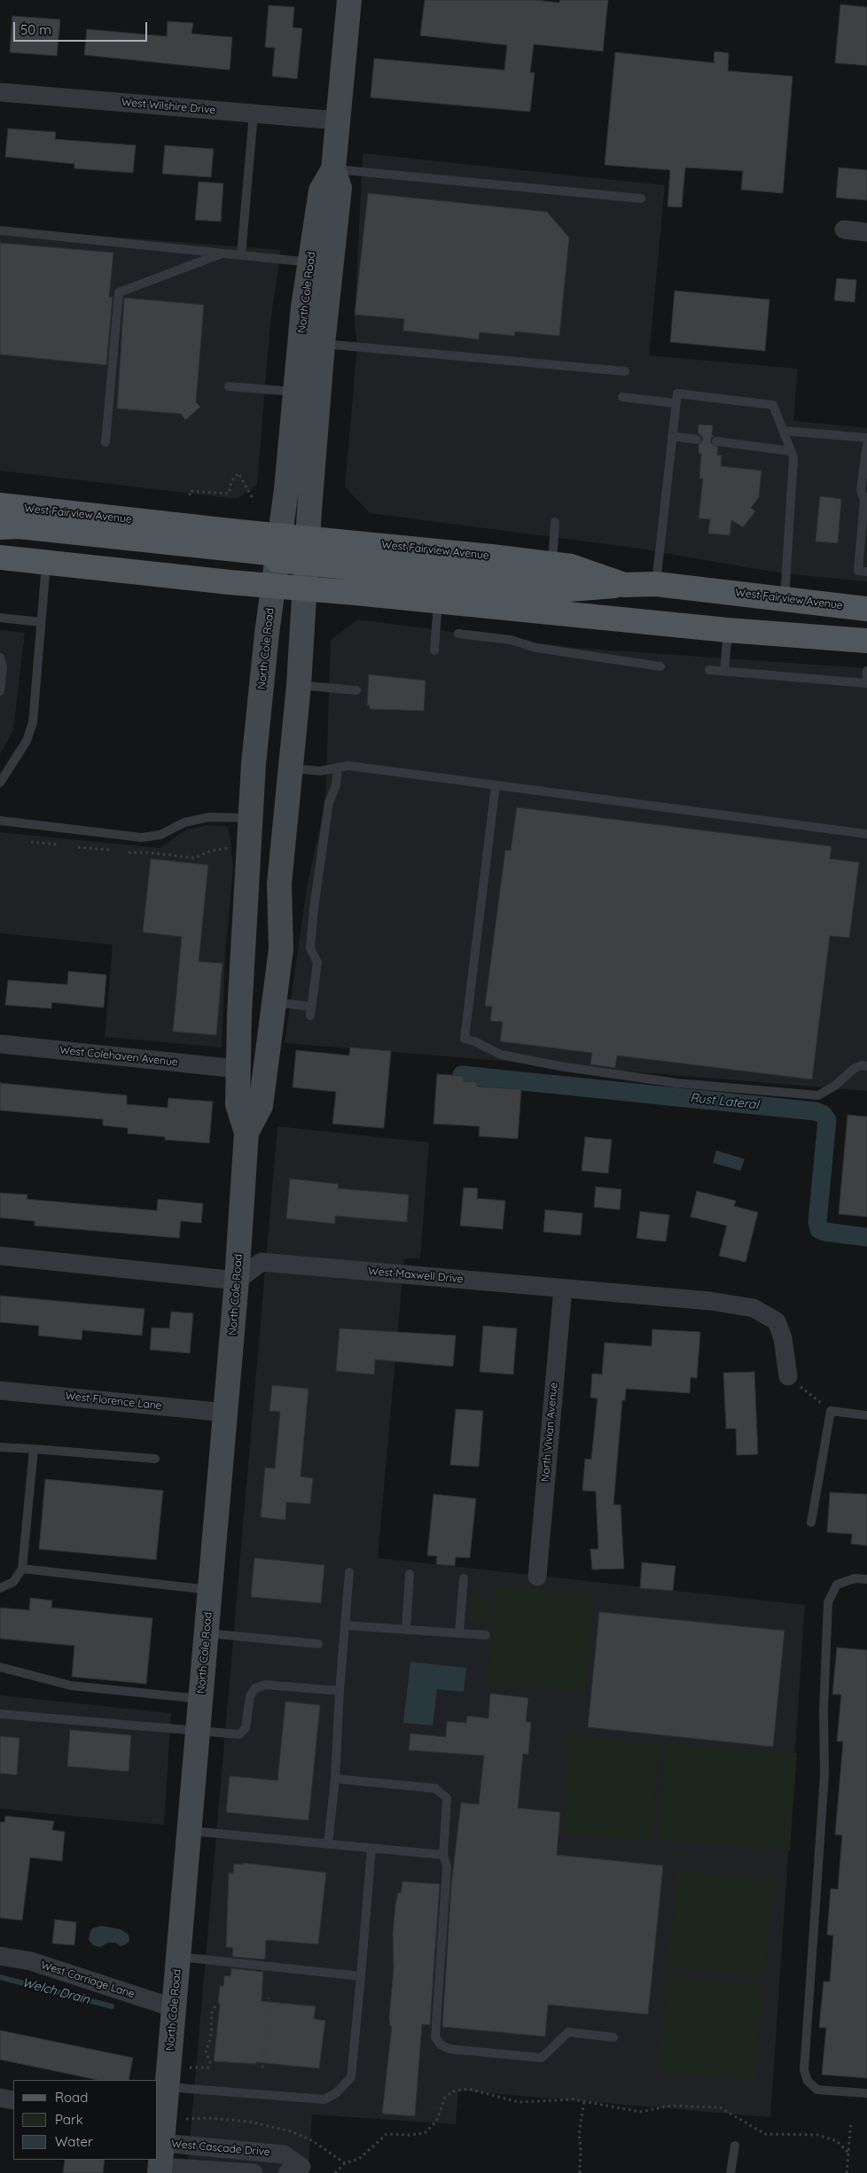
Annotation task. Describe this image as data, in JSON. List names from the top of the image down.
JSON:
{
  "streets": {
    "main road": ["North Cole Road", "West Fairview Avenue"],
    "street": [
      "West Wilshire Drive",
      "West Colehaven Avenue",
      "West Maxwell Drive",
      "West Florence Lane",
      "North Vivian Avenue",
      "West Carriage Lane",
      "West Cascade Drive"
    ]
  },
  "crossings": [
    ["West Wilshire Drive", "North Cole Road"],
    ["North Cole Road", "West Fairview Avenue"],
    ["North Cole Road", "West Colehaven Avenue"],
    ["North Cole Road", "West Maxwell Drive"],
    ["North Cole Road", "West Florence Lane"],
    ["North Cole Road", "West Carriage Lane"],
    ["North Cole Road", "West Cascade Drive"],
    ["West Maxwell Drive", "North Vivian Avenue"]
  ],
  "water": ["Rust Lateral", "Welch Drain"],
  "legend": ["Road", "Park", "Water"],
  "scale_bar": "50 m"
}
